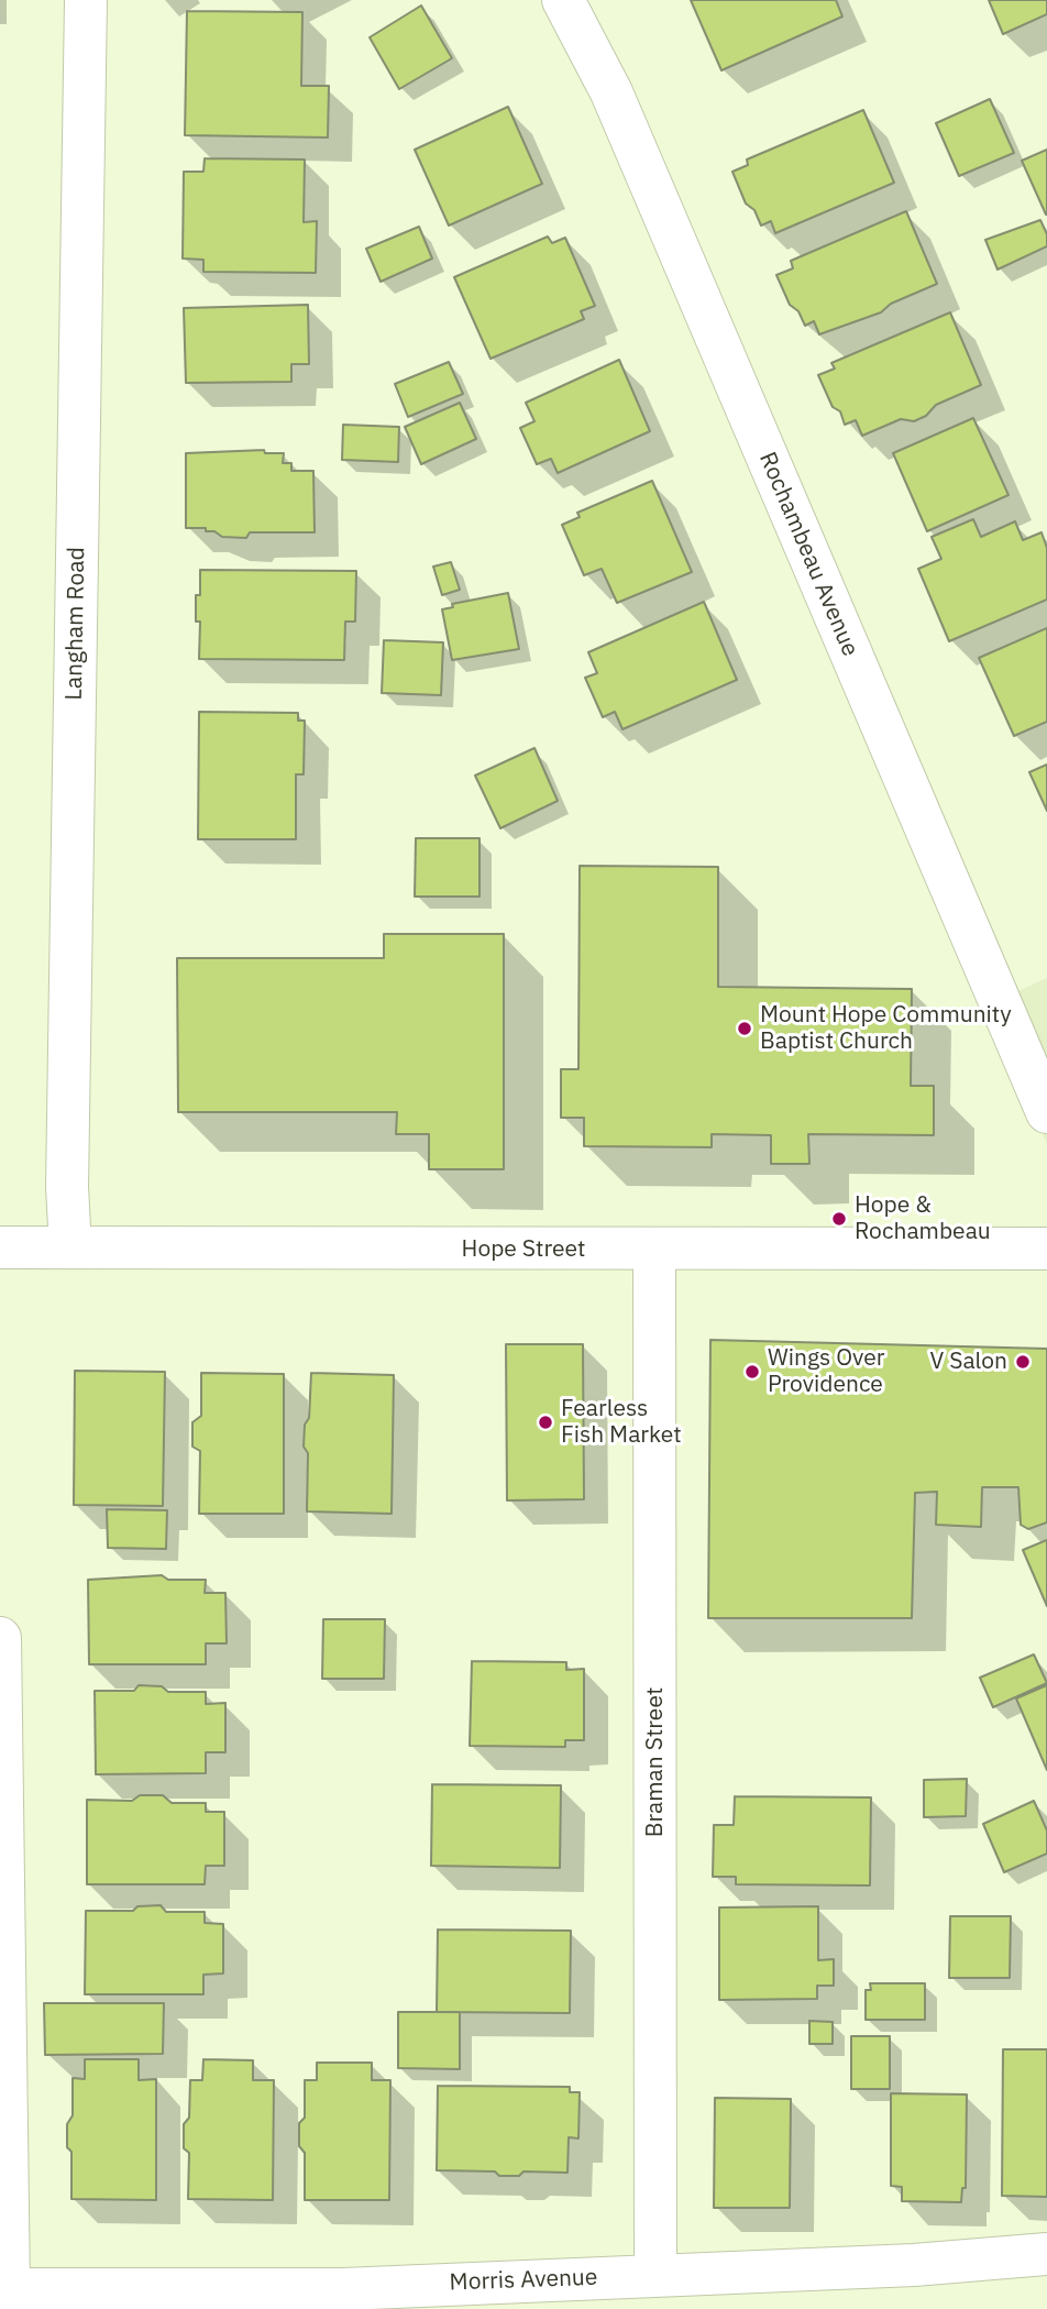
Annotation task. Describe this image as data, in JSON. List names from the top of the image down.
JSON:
{
  "streets": {
    "street": [
      "Rochambeau Avenue",
      "Langham Road",
      "Hope Street",
      "Braman Street",
      "Morris Avenue"
    ]
  },
  "crossings": [
    ["Langham Road", "Hope Street"],
    ["Hope Street", "Braman Street"],
    ["Braman Street", "Morris Avenue"]
  ],
  "places": [
    "Mount Hope Community Baptist Church",
    "Hope & Rochambeau",
    "V Salon",
    "Wings Over Providence",
    "Fearless Fish Market"
  ]
}
